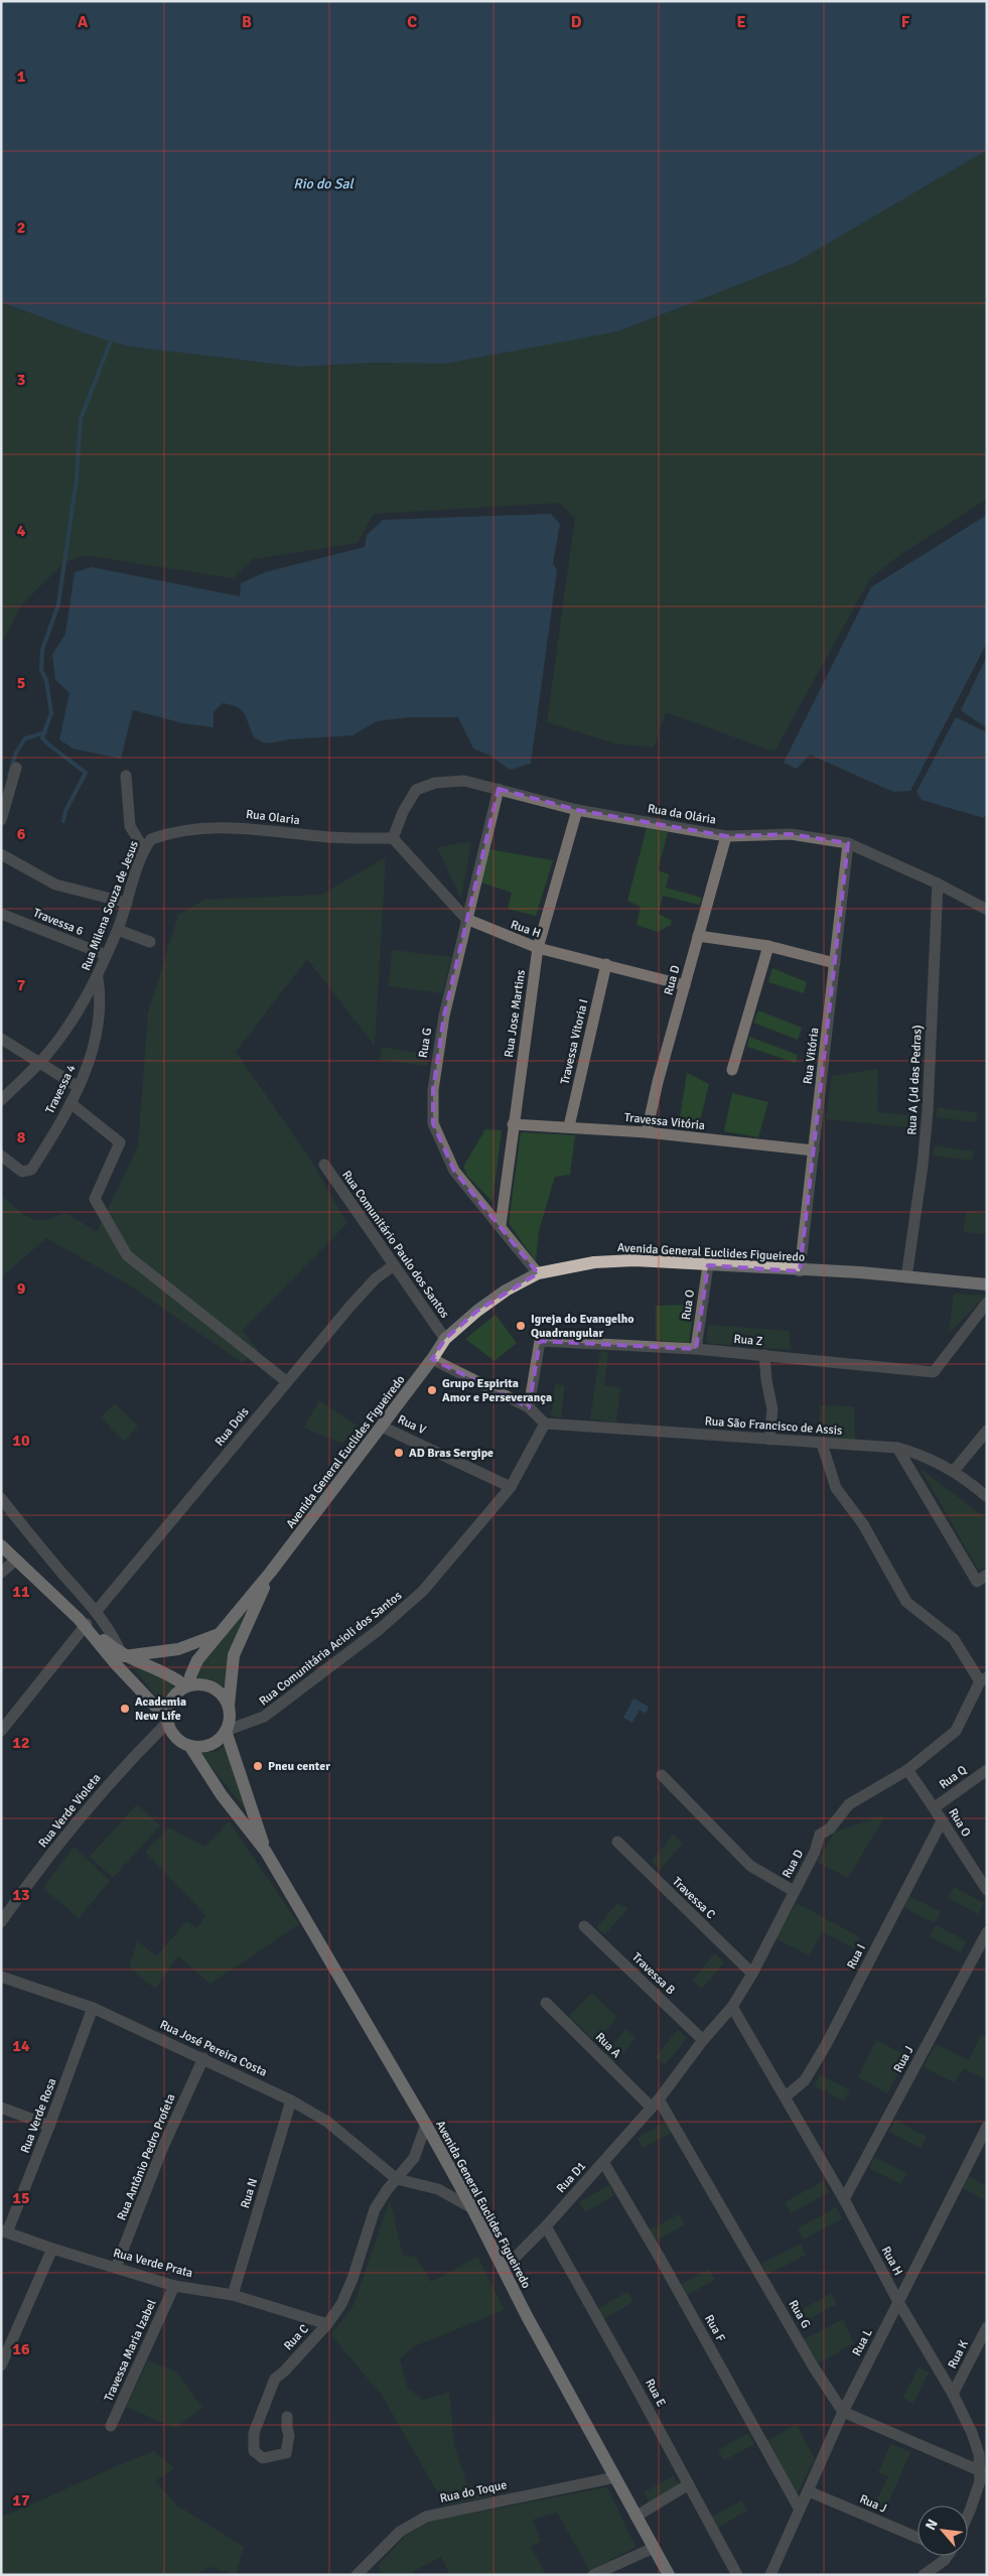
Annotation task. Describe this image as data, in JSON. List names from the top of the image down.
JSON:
{
  "streets": {
    "main road": ["Avenida General Euclides Figueiredo"],
    "street": [
      "Rua da Olária",
      "Rua Olaria",
      "Rua Milena Souza de Jesus",
      "Travessa 6",
      "Rua H",
      "Rua D",
      "Rua Jose Martins",
      "Travessa Vitoria I",
      "Rua G",
      "Rua Vitória",
      "Rua A (Jd das Pedras)",
      "Travessa 4",
      "Travessa Vitória",
      "Rua Comunitário Paulo dos Santos",
      "Rua O",
      "Rua Z",
      "Rua V",
      "Rua São Francisco de Assis",
      "Rua Dois",
      "Rua Comunitária Acioli dos Santos",
      "Rua Q",
      "Rua Verde Violeta",
      "Travessa C",
      "Rua I",
      "Travessa B",
      "Rua A",
      "Rua José Pereira Costa",
      "Rua J",
      "Rua Verde Rosa",
      "Rua Antônio Pedro Profeta",
      "Rua D1",
      "Rua N",
      "Rua Verde Prata",
      "Rua F",
      "Rua C",
      "Rua L",
      "Travessa Maria Izabel",
      "Rua K",
      "Rua E",
      "Rua do Toque"
    ]
  },
  "crossings": [
    ["Rua da Olária", "Rua Olaria"],
    ["Rua da Olária", "Rua H"],
    ["Rua da Olária", "Rua D"],
    ["Rua da Olária", "Rua Jose Martins"],
    ["Rua da Olária", "Rua G"],
    ["Rua da Olária", "Rua Vitória"],
    ["Rua da Olária", "Rua A (Jd das Pedras)"],
    ["Rua Olaria", "Rua Milena Souza de Jesus"],
    ["Rua Olaria", "Rua H"],
    ["Rua Milena Souza de Jesus", "Travessa 6"],
    ["Rua Milena Souza de Jesus", "Travessa 4"],
    ["Rua H", "Rua D"],
    ["Rua H", "Rua Jose Martins"],
    ["Rua H", "Travessa Vitoria I"],
    ["Rua H", "Rua G"],
    ["Rua H", "Rua I"],
    ["Rua H", "Rua J"],
    ["Rua H", "Rua L"],
    ["Rua H", "Rua K"],
    ["Rua D", "Rua G"],
    ["Rua D", "Travessa Vitória"],
    ["Rua D", "Rua O"],
    ["Rua D", "Travessa C"],
    ["Rua D", "Travessa B"],
    ["Rua D", "Rua A"],
    ["Rua D", "Rua D1"],
    ["Rua Jose Martins", "Rua G"],
    ["Rua Jose Martins", "Travessa Vitória"],
    ["Travessa Vitoria I", "Travessa Vitória"],
    ["Rua G", "Avenida General Euclides Figueiredo"],
    ["Rua G", "Rua A"],
    ["Rua G", "Rua D1"],
    ["Rua G", "Rua L"],
    ["Rua Vitória", "Travessa Vitória"],
    ["Rua Vitória", "Avenida General Euclides Figueiredo"],
    ["Rua A (Jd das Pedras)", "Avenida General Euclides Figueiredo"],
    ["Rua Comunitário Paulo dos Santos", "Avenida General Euclides Figueiredo"],
    ["Rua Comunitário Paulo dos Santos", "Rua Dois"],
    ["Avenida General Euclides Figueiredo", "Rua O"],
    ["Avenida General Euclides Figueiredo", "Rua V"],
    ["Avenida General Euclides Figueiredo", "Rua Comunitária Acioli dos Santos"],
    ["Avenida General Euclides Figueiredo", "Rua Verde Violeta"],
    ["Avenida General Euclides Figueiredo", "Rua José Pereira Costa"],
    ["Avenida General Euclides Figueiredo", "Rua D1"],
    ["Avenida General Euclides Figueiredo", "Rua do Toque"],
    ["Rua O", "Rua Z"],
    ["Rua O", "Rua Q"],
    ["Rua O", "Rua I"],
    ["Rua V", "Rua Comunitária Acioli dos Santos"],
    ["Rua São Francisco de Assis", "Rua Comunitária Acioli dos Santos"],
    ["Rua Comunitária Acioli dos Santos", "Rua Verde Violeta"],
    ["Rua A", "Rua D1"],
    ["Rua José Pereira Costa", "Rua Verde Rosa"],
    ["Rua José Pereira Costa", "Rua Antônio Pedro Profeta"],
    ["Rua José Pereira Costa", "Rua N"],
    ["Rua José Pereira Costa", "Rua C"],
    ["Rua J", "Rua L"],
    ["Rua Verde Rosa", "Rua Verde Prata"],
    ["Rua Antônio Pedro Profeta", "Rua Verde Prata"],
    ["Rua D1", "Rua F"],
    ["Rua D1", "Rua E"],
    ["Rua N", "Rua Verde Prata"],
    ["Rua Verde Prata", "Rua C"],
    ["Rua Verde Prata", "Travessa Maria Izabel"],
    ["Rua F", "Rua L"]
  ],
  "water": ["Rio do Sal"],
  "places": [
    "Igreja do Evangelho Quadrangular",
    "Grupo Espirita Amor e Perseverança",
    "AD Bras Sergipe",
    "Academia New Life",
    "Pneu center"
  ],
  "north": "top left",
  "grid": {
    "columns": [
      "A",
      "B",
      "C",
      "D",
      "E",
      "F"
    ],
    "rows": [
      "1",
      "2",
      "3",
      "4",
      "5",
      "6",
      "7",
      "8",
      "9",
      "10",
      "11",
      "12",
      "13",
      "14",
      "15",
      "16",
      "17"
    ]
  }
}
